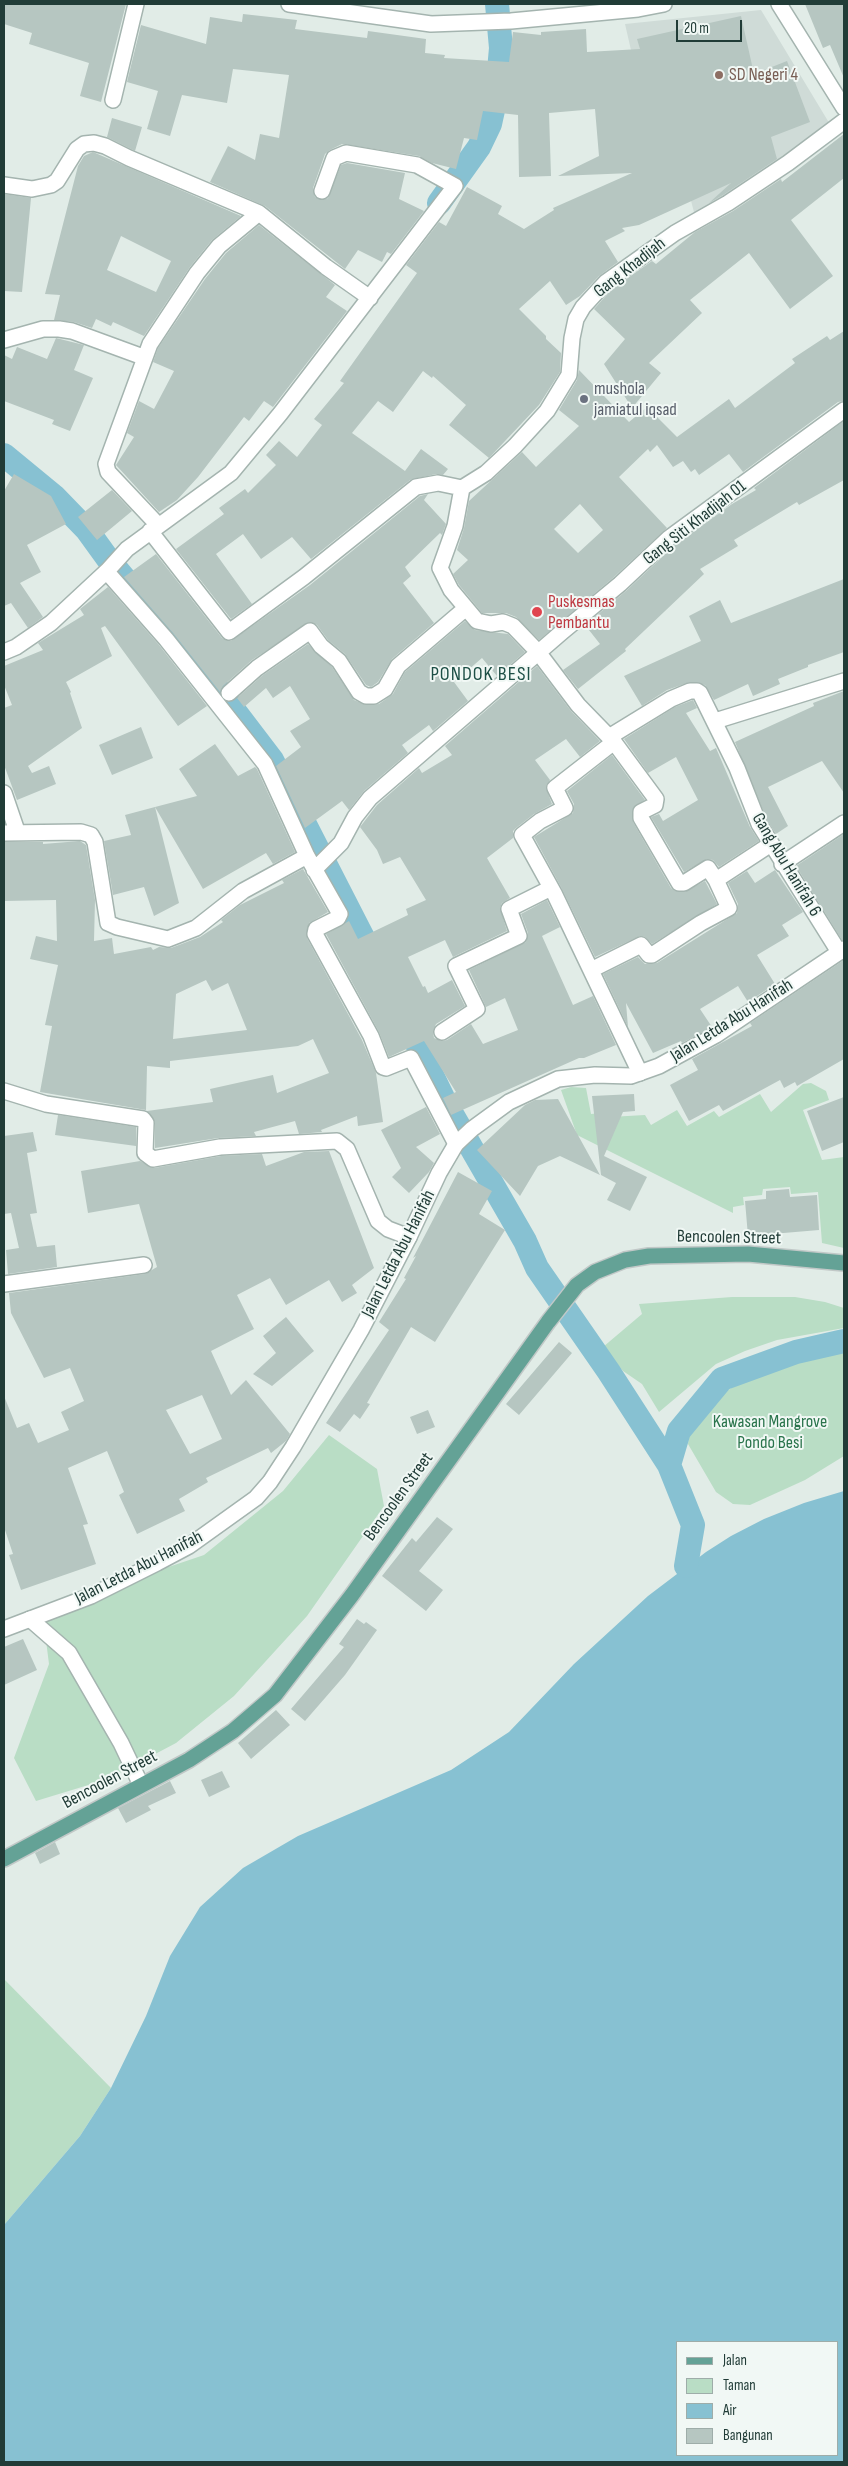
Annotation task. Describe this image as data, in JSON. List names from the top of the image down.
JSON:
{
  "streets": {
    "main road": ["Bencoolen Street"],
    "street": [
      "Gang Khadijah",
      "Gang Siti Khadijah 01",
      "Gang Abu Hanifah 6",
      "Jalan Letda Abu Hanifah"
    ]
  },
  "crossings": [
    ["Gang Abu Hanifah 6", "Jalan Letda Abu Hanifah"]
  ],
  "districts": ["PONDOK BESI"],
  "parks": ["Kawasan Mangrove Pondo Besi"],
  "places": ["SD Negeri 4", "mushola jamiatul iqsad", "Puskesmas Pembantu"],
  "legend": [
    "Jalan",
    "Taman",
    "Air",
    "Bangunan"
  ],
  "scale_bar": "20 m"
}
